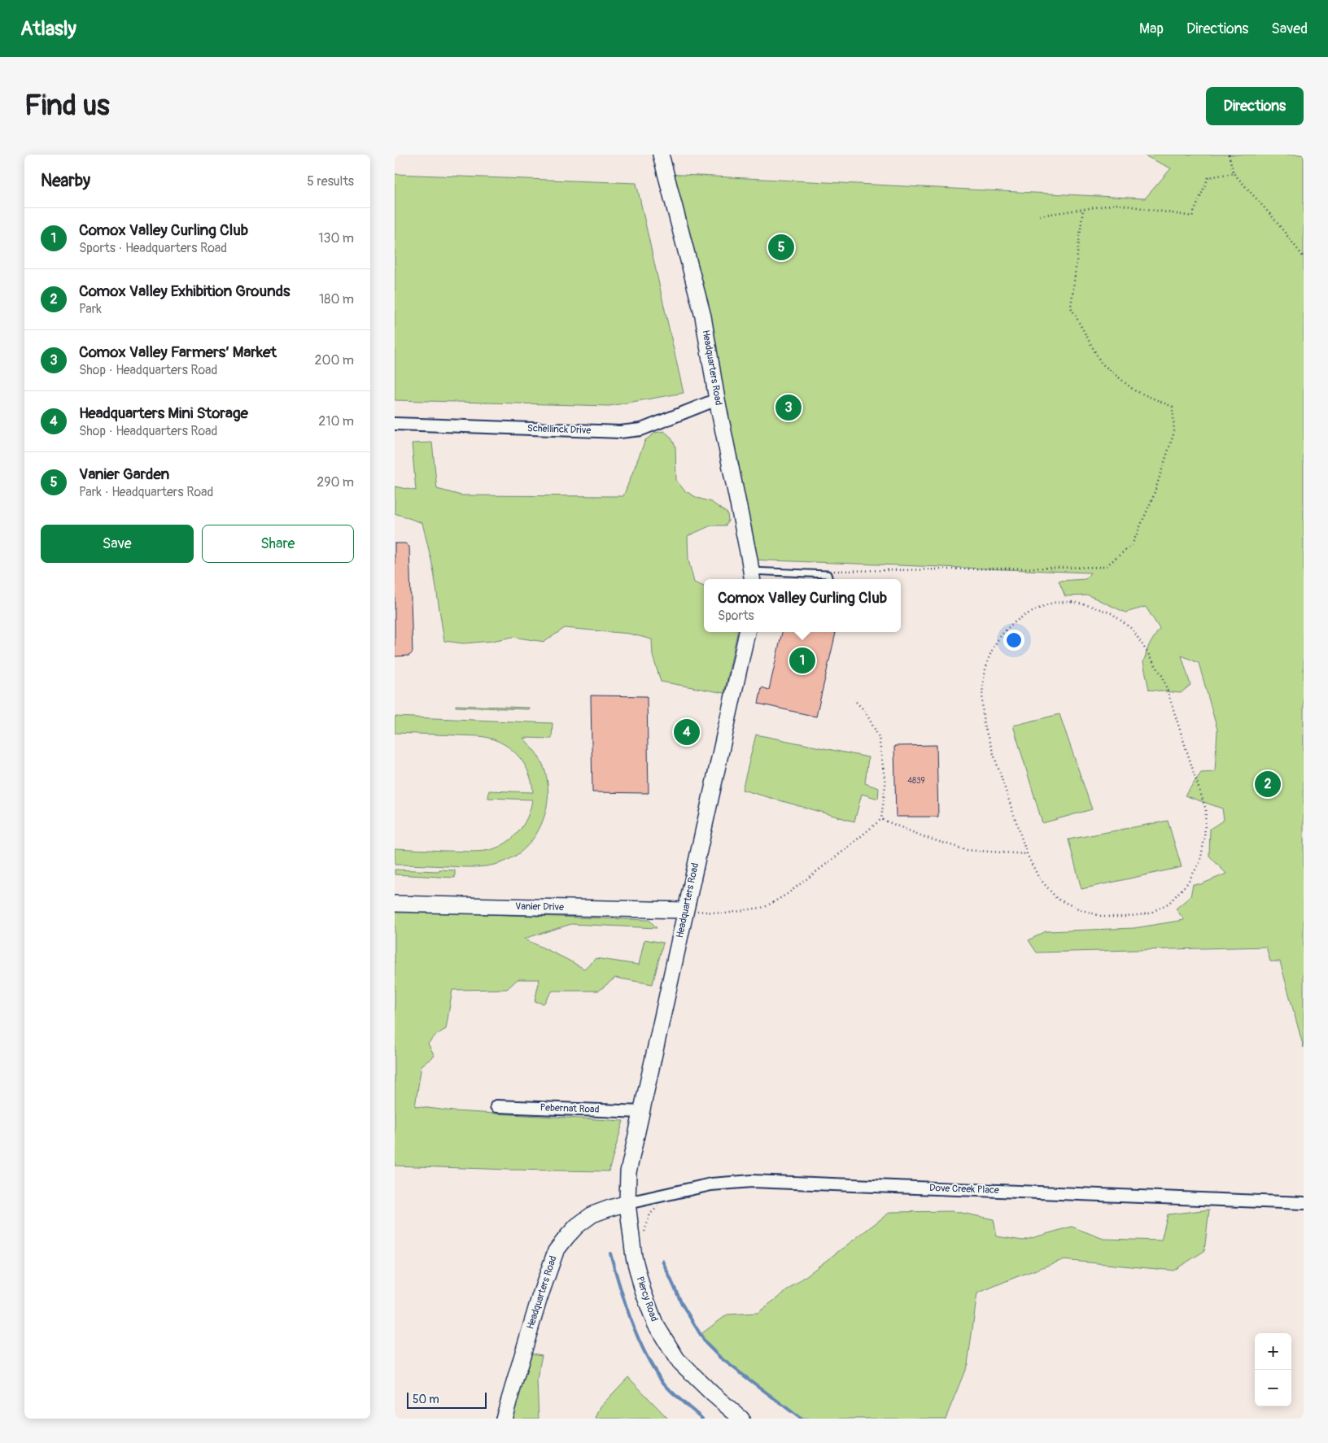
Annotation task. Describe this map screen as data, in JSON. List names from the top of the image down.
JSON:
{
  "streets": {
    "main road": ["Headquarters Road", "Vanier Drive", "Piercy Road"],
    "street": ["Schellinck Drive", "Pebernat Road", "Dove Creek Place"]
  },
  "crossings": [
    ["Headquarters Road", "Schellinck Drive"],
    ["Headquarters Road", "Vanier Drive"],
    ["Headquarters Road", "Pebernat Road"],
    ["Headquarters Road", "Dove Creek Place"],
    ["Headquarters Road", "Piercy Road"],
    ["Dove Creek Place", "Piercy Road"]
  ],
  "house_numbers": ["4839"],
  "scale_bar": "50 m",
  "page": {
    "header": "Atlasly",
    "nav": ["Map", "Directions", "Saved"],
    "buttons": [
      "Directions",
      ["Save", "Share"]
    ],
    "title": "Find us",
    "heading": ["Nearby", "5 results"],
    "list": [
      {
        "mark": "1",
        "name": "Comox Valley Curling Club",
        "note": "Sports · Headquarters Road",
        "value": "130 m"
      },
      {
        "mark": "2",
        "name": "Comox Valley Exhibition Grounds",
        "note": "Park",
        "value": "180 m"
      },
      {
        "mark": "3",
        "name": "Comox Valley Farmers’ Market",
        "note": "Shop · Headquarters Road",
        "value": "200 m"
      },
      {
        "mark": "4",
        "name": "Headquarters Mini Storage",
        "note": "Shop · Headquarters Road",
        "value": "210 m"
      },
      {
        "mark": "5",
        "name": "Vanier Garden",
        "note": "Park · Headquarters Road",
        "value": "290 m"
      }
    ],
    "pins": [
      "5",
      "3",
      "1",
      "4",
      "2"
    ],
    "popup": ["Comox Valley Curling Club", "Sports"],
    "map_buttons": ["+", "−"],
    "scale": "50 m"
  }
}
